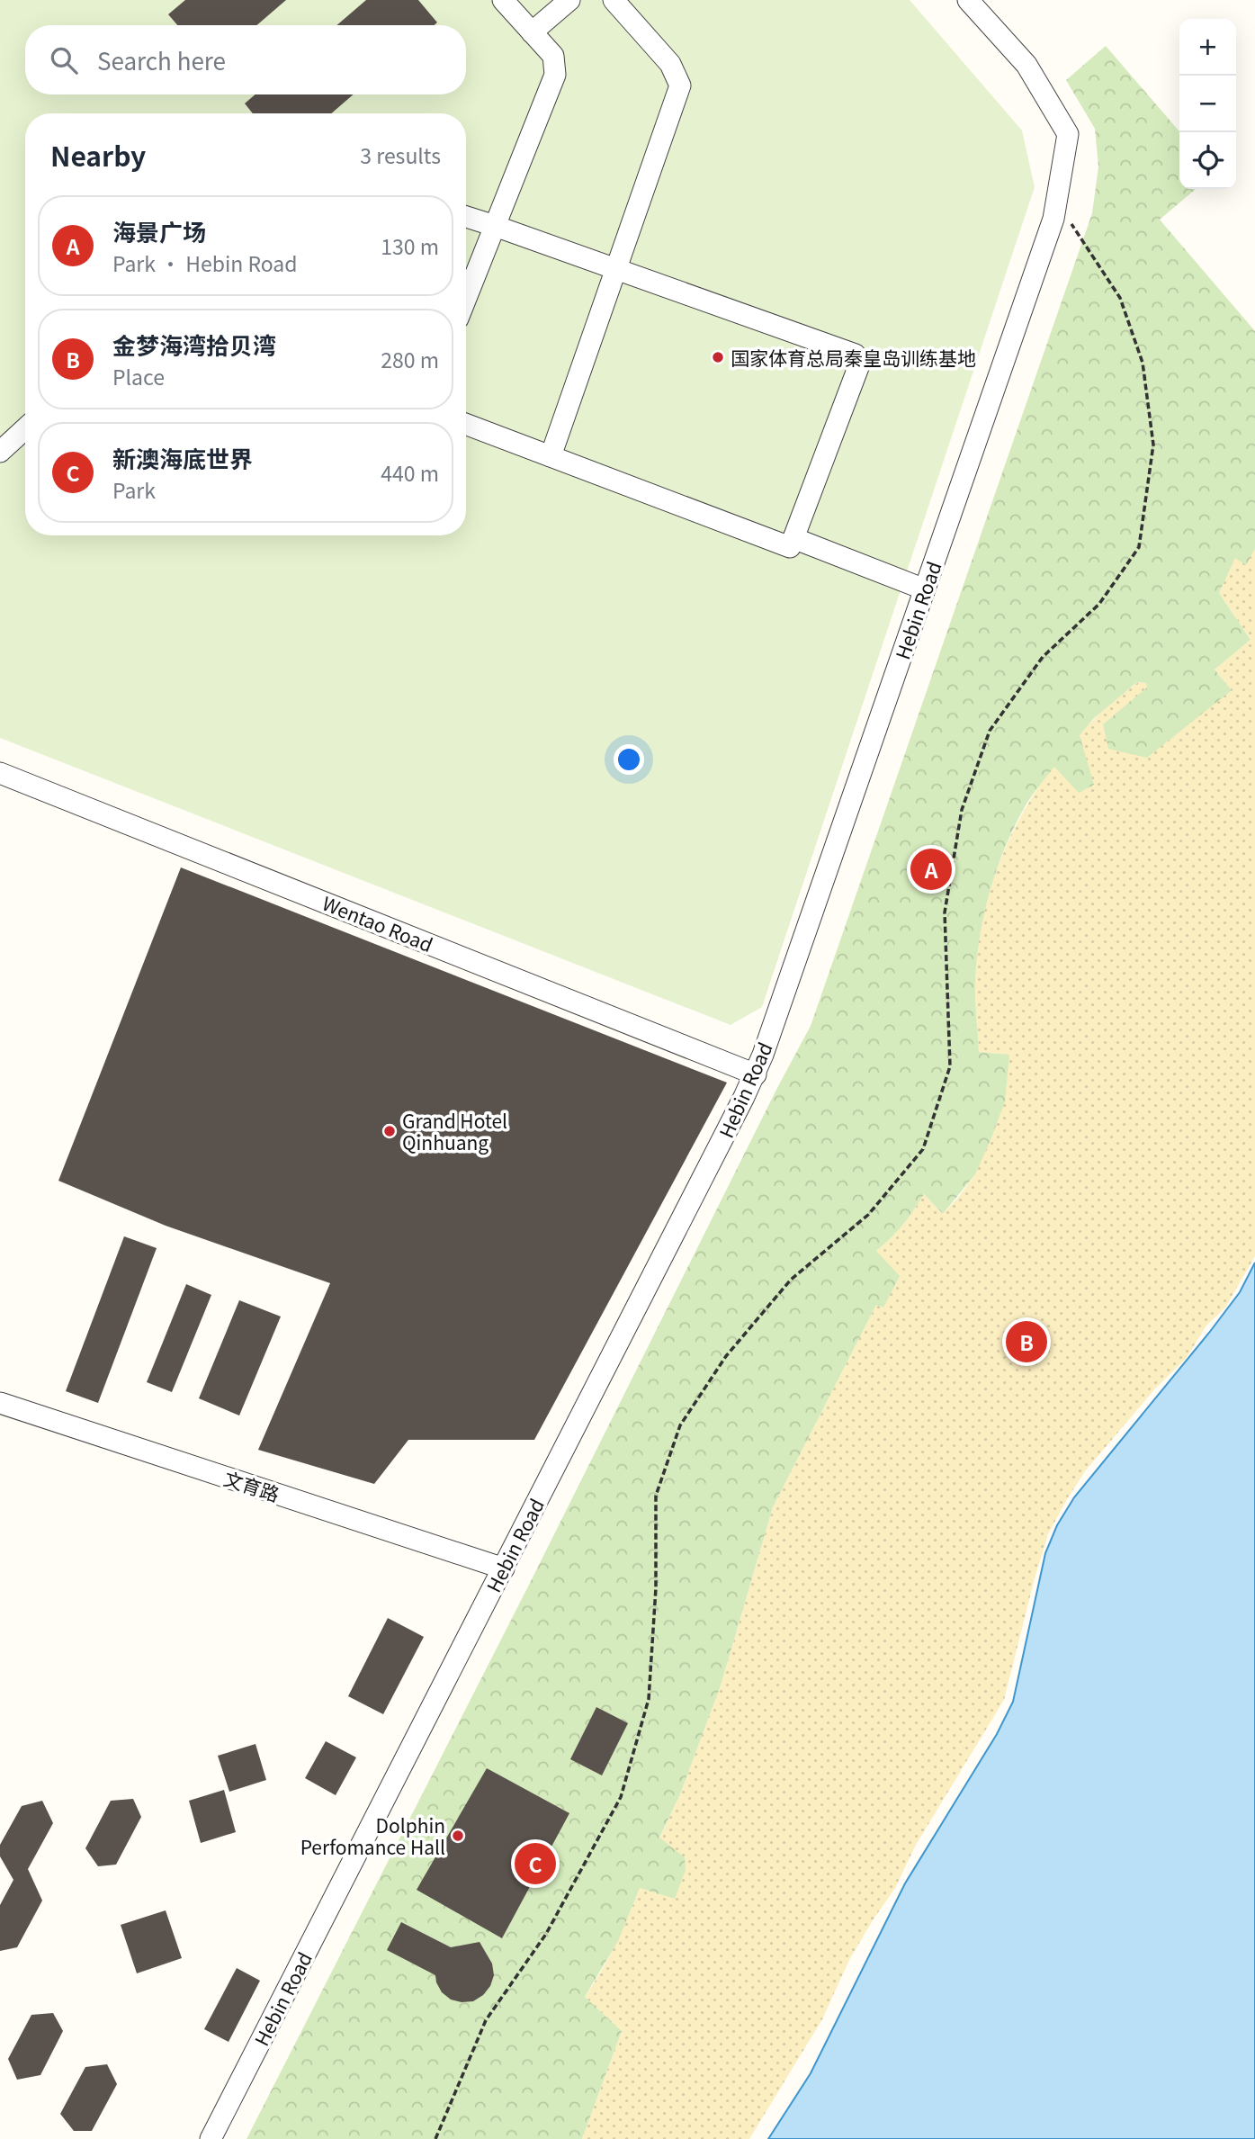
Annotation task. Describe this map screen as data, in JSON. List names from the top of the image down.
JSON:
{
  "streets": {
    "street": ["Hebin Road", "Wentao Road", "文育路"]
  },
  "crossings": [
    ["Hebin Road", "Wentao Road"],
    ["Hebin Road", "文育路"]
  ],
  "places": ["国家体育总局秦皇岛训练基地", "Grand Hotel Qinhuang", "Dolphin Perfomance Hall"],
  "page": {
    "map_buttons": ["+", "−"],
    "search": "Search here",
    "heading": ["Nearby", "3 results"],
    "list": [
      {
        "mark": "A",
        "name": "海景广场",
        "note": "Park · Hebin Road",
        "value": "130 m"
      },
      {
        "mark": "B",
        "name": "金梦海湾拾贝湾",
        "note": "Place",
        "value": "280 m"
      },
      {
        "mark": "C",
        "name": "新澳海底世界",
        "note": "Park",
        "value": "440 m"
      }
    ],
    "pins": ["A", "B", "C"]
  }
}
